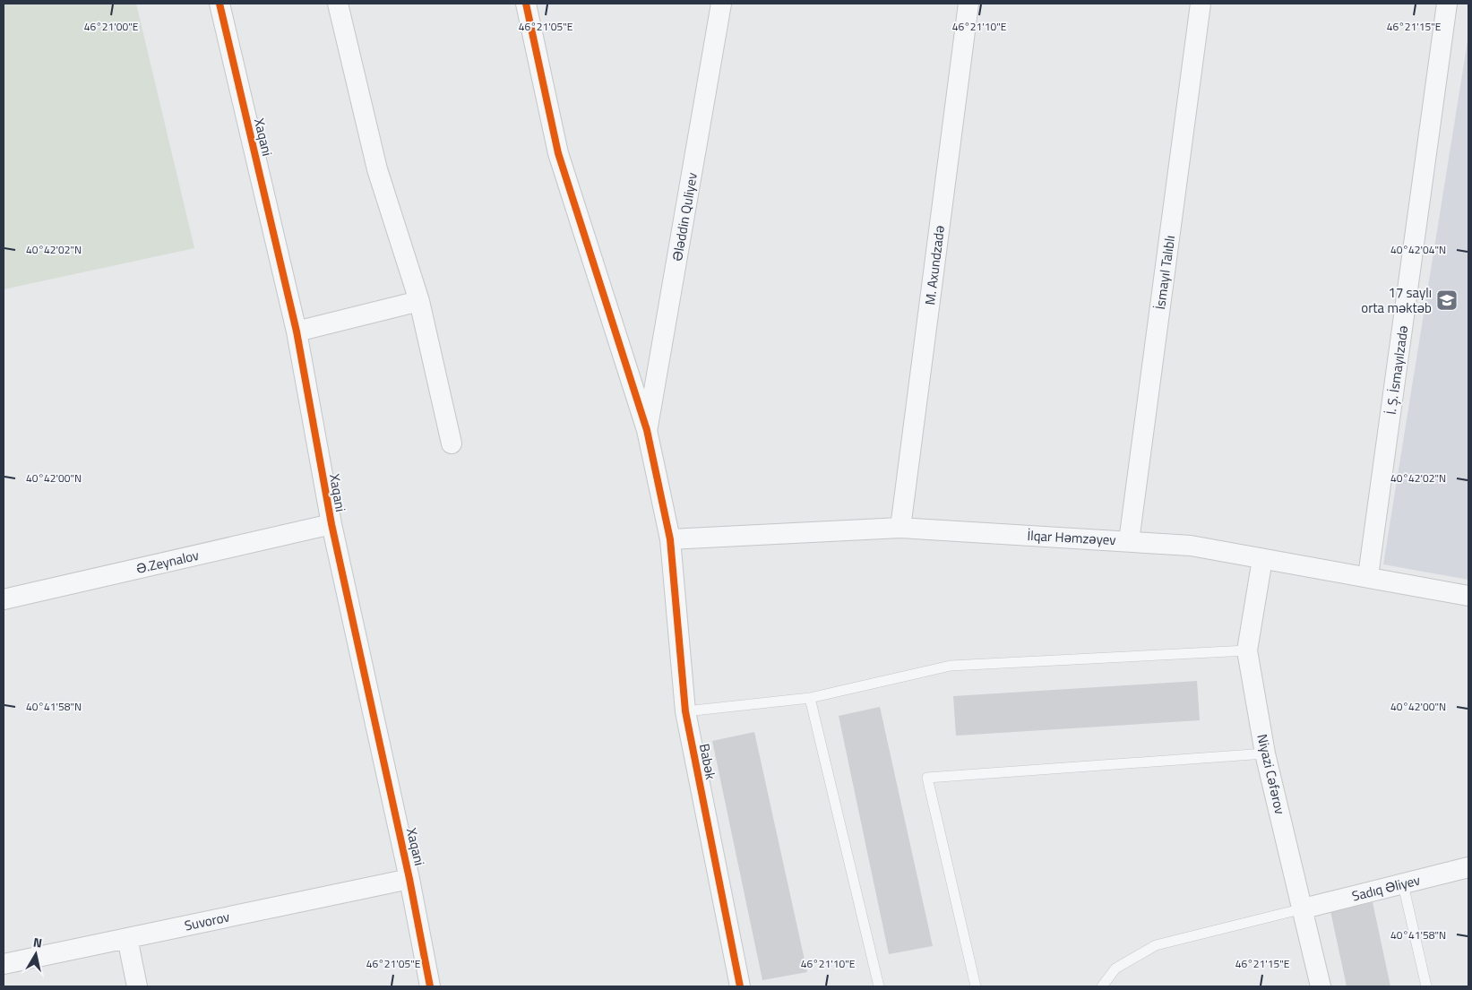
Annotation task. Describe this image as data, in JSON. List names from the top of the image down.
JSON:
{
  "streets": {
    "street": [
      "Xaqani",
      "Ələddin Quliyev",
      "M. Axundzadə",
      "İsmayıl Talıblı",
      "İ. Ş. İsmayılzadə",
      "İlqar Həmzəyev",
      "Ə.Zeynalov",
      "Babək",
      "Niyazi Cəfərov",
      "Sadıq Əliyev",
      "Suvorov"
    ]
  },
  "crossings": [
    ["Xaqani", "Ə.Zeynalov"],
    ["Xaqani", "Suvorov"],
    ["Ələddin Quliyev", "Babək"],
    ["M. Axundzadə", "İlqar Həmzəyev"],
    ["İsmayıl Talıblı", "İlqar Həmzəyev"],
    ["İ. Ş. İsmayılzadə", "İlqar Həmzəyev"],
    ["İlqar Həmzəyev", "Babək"],
    ["İlqar Həmzəyev", "Niyazi Cəfərov"],
    ["Niyazi Cəfərov", "Sadıq Əliyev"]
  ],
  "places": {
    "school or university": ["17 saylı orta məktəb"]
  },
  "north": "top",
  "coordinates": [
    "46°21'00\"E",
    "46°21'05\"E",
    "46°21'10\"E",
    "46°21'15\"E",
    "40°42'04\"N",
    "40°42'02\"N",
    "40°42'00\"N",
    "40°41'58\"N"
  ]
}
